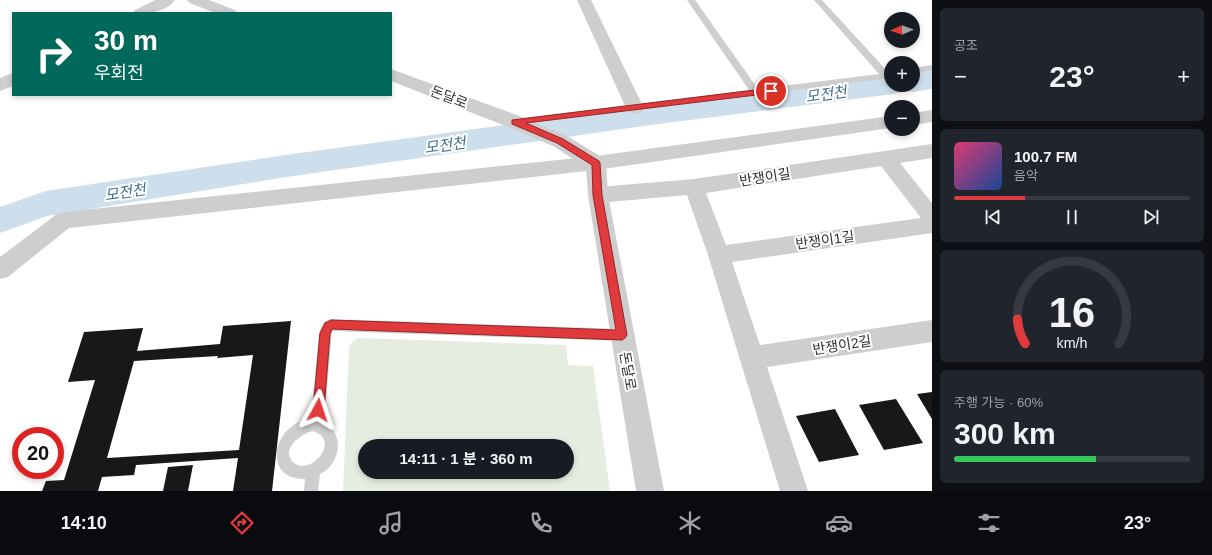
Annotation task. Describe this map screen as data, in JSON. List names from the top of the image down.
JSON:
{
  "streets": {
    "street": [
      "돈달로",
      "반쟁이길",
      "반쟁이1길",
      "반쟁이2길"
    ]
  },
  "crossings": [
    ["돈달로", "반쟁이길"]
  ],
  "water": ["모전천"],
  "north": "left",
  "page": {
    "tile": [
      "공조",
      ["주행 가능 · 60%", "300 km"]
    ],
    "map_buttons": ["+", "−"],
    "turn": ["30 m", "우회전"],
    "heat": ["−", "23°", "+"],
    "song": ["100.7 FM", "음악"],
    "limit": "20",
    "trip": "14:11 · 1 분 · 360 m",
    "tabs": ["14:10", "23°"],
    "gauge": ["16", "km/h"]
  }
}
